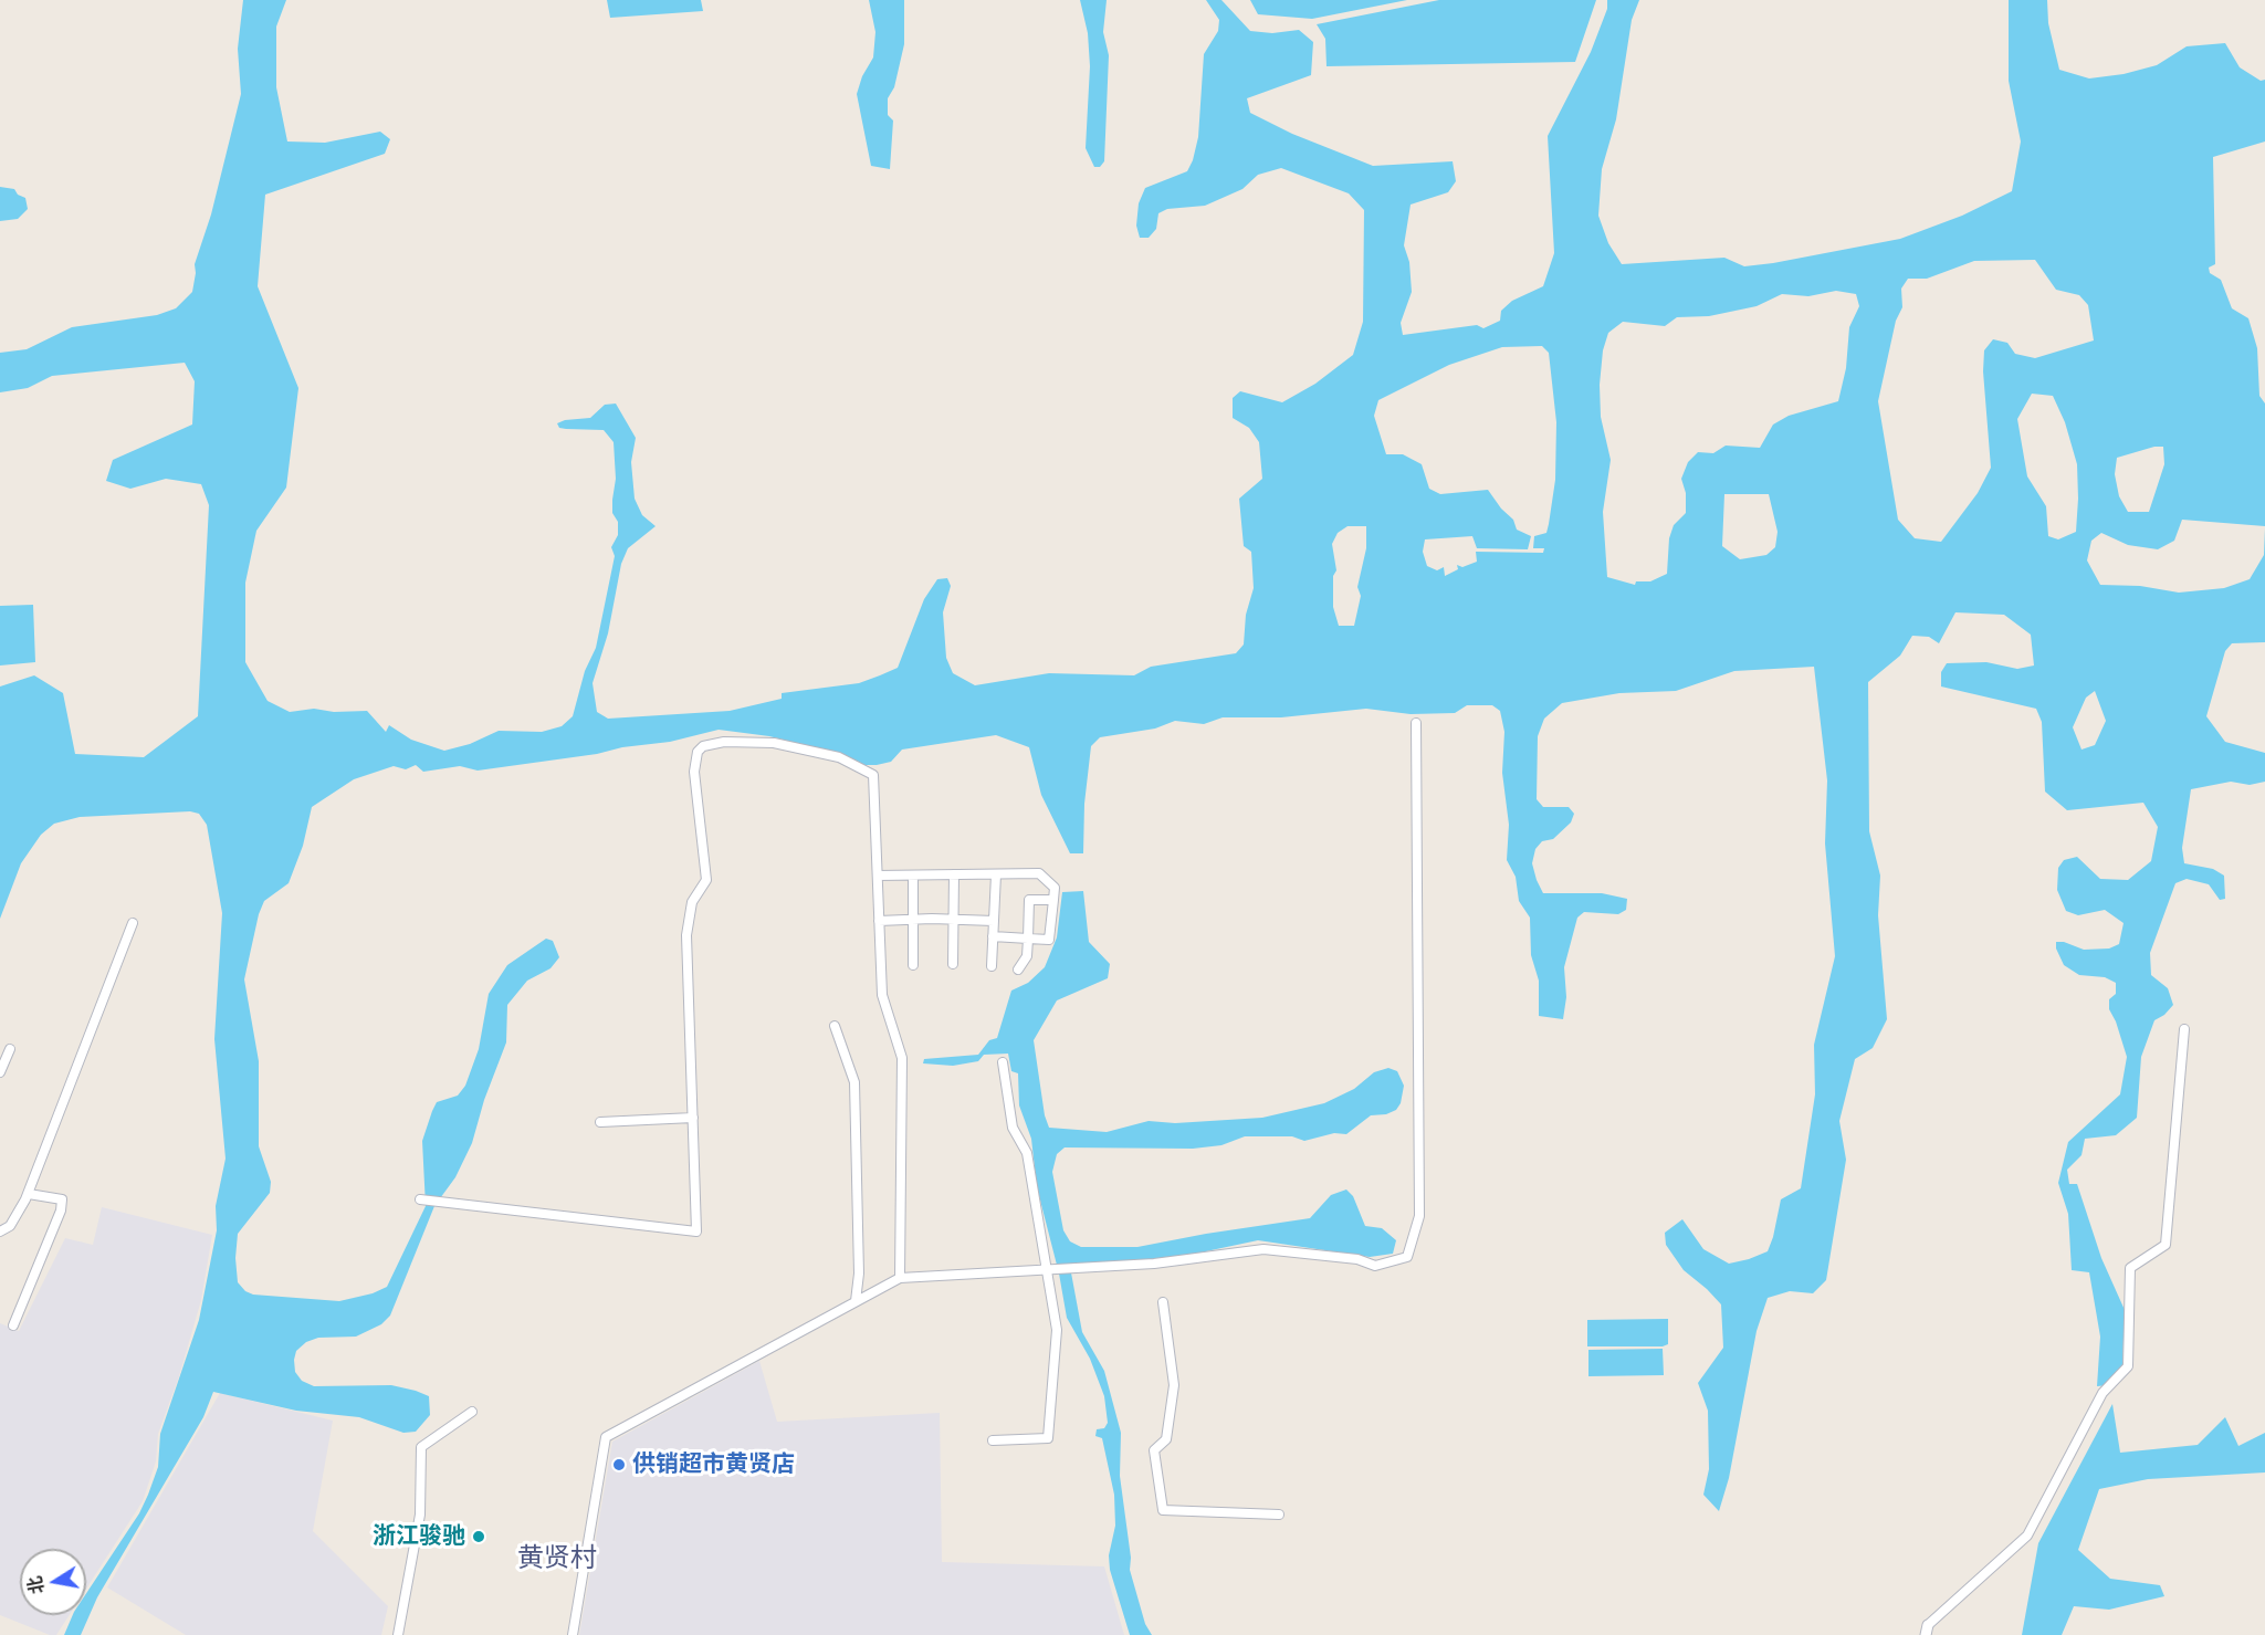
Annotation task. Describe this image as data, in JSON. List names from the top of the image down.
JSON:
{
  "districts": ["黄贤村"],
  "places": ["供销超市黄贤店", "浙江骏驰"],
  "north": "left"
}
